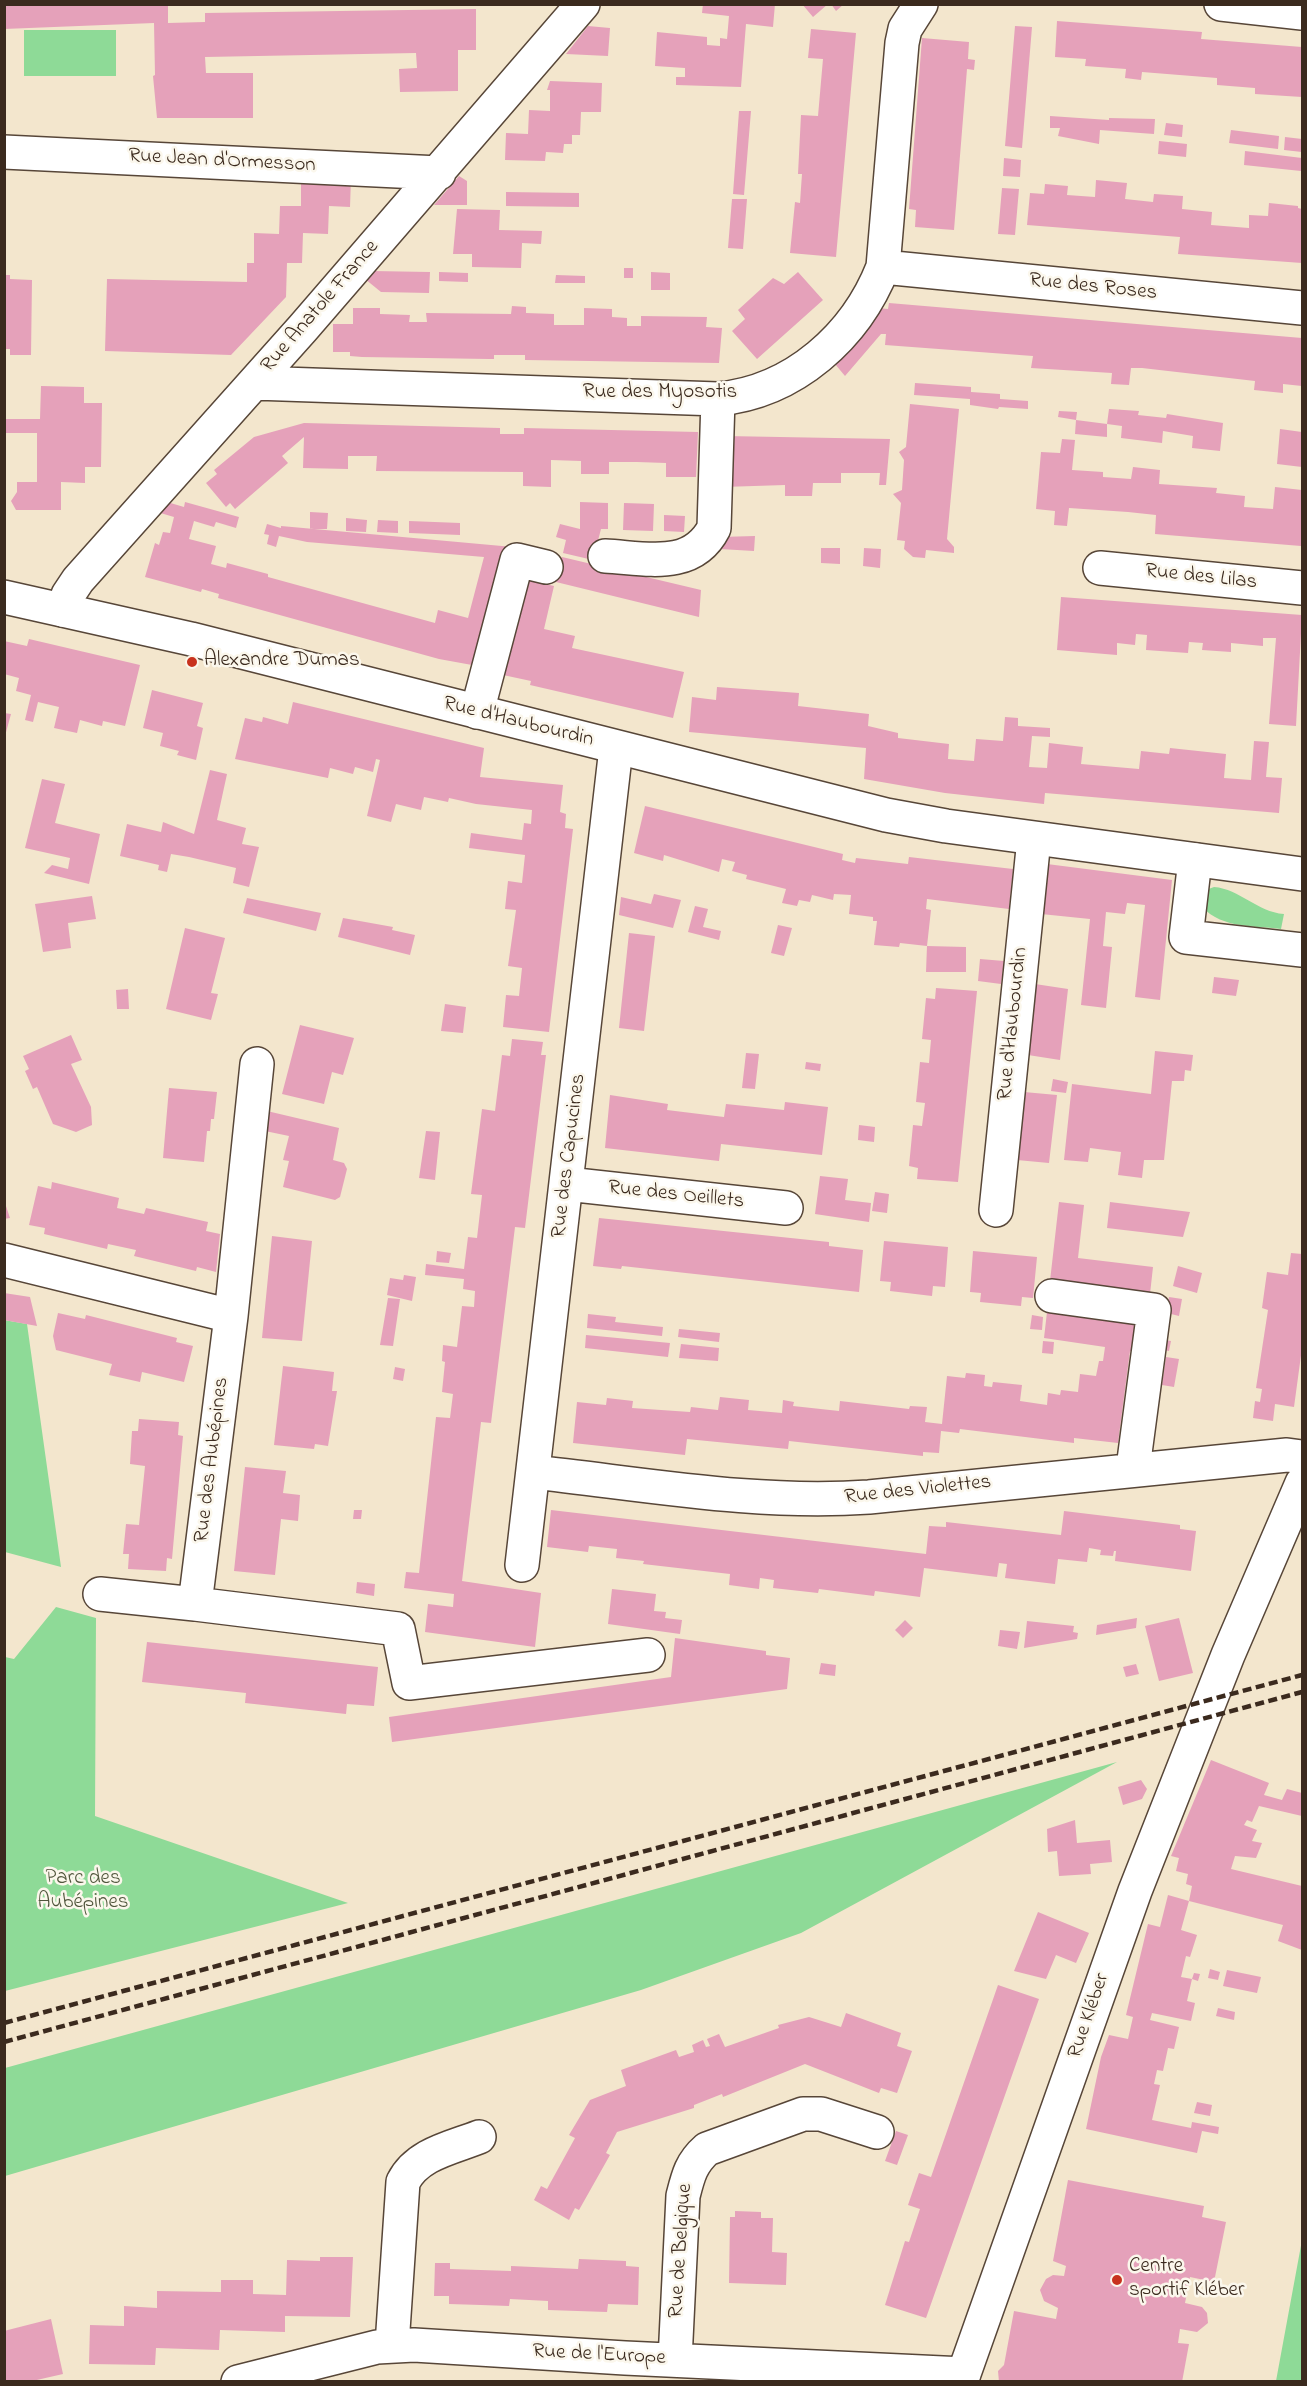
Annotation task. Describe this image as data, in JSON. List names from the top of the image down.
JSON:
{
  "streets": {
    "street": [
      "Rue Jean d'Ormesson",
      "Rue des Roses",
      "Rue Anatole France",
      "Rue des Myosotis",
      "Rue des Lilas",
      "Rue d'Haubourdin",
      "Rue des Capucines",
      "Rue des Oeillets",
      "Rue des Aubépines",
      "Rue des Violettes",
      "Rue Kléber",
      "Rue de Belgique",
      "Rue de l'Europe"
    ]
  },
  "crossings": [
    ["Rue Jean d'Ormesson", "Rue Anatole France"],
    ["Rue des Roses", "Rue des Myosotis"],
    ["Rue Anatole France", "Rue des Myosotis"],
    ["Rue Anatole France", "Rue d'Haubourdin"],
    ["Rue d'Haubourdin", "Rue des Capucines"],
    ["Rue des Capucines", "Rue des Oeillets"],
    ["Rue des Capucines", "Rue des Violettes"],
    ["Rue Kléber", "Rue de l'Europe"],
    ["Rue de Belgique", "Rue de l'Europe"]
  ],
  "parks": ["Parc des Aubépines"],
  "places": ["Alexandre Dumas", "Centre sportif Kléber"]
}
